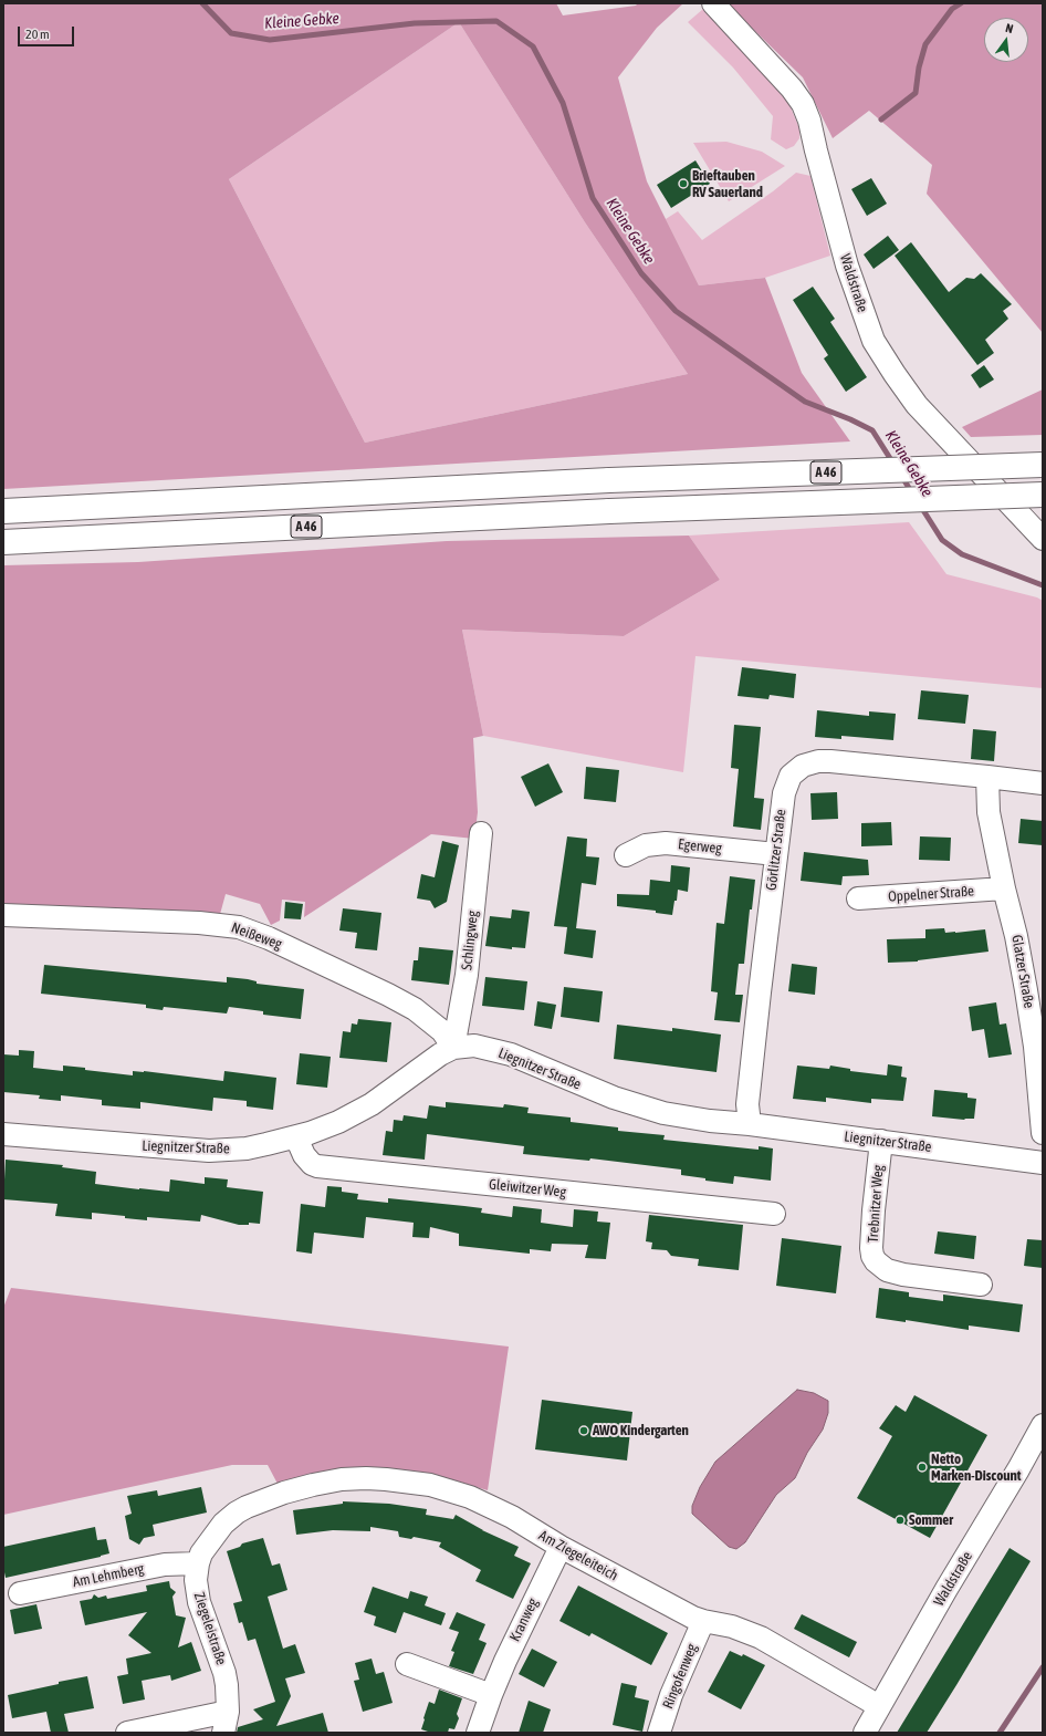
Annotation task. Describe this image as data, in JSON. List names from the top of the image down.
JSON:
{
  "streets": {
    "highway": ["A 46"],
    "street": [
      "Waldstraße",
      "Egerweg",
      "Görlitzer Straße",
      "Oppelner Straße",
      "Neißeweg",
      "Schlingweg",
      "Glatzer Straße",
      "Liegnitzer Straße",
      "Gleiwitzer Weg",
      "Trebnitzer Weg",
      "Am Ziegeleiteich",
      "Am Lehmberg",
      "Kranweg",
      "Ziegeleistraße",
      "Ringofenweg"
    ]
  },
  "crossings": [
    ["Waldstraße", "Am Ziegeleiteich"],
    ["Egerweg", "Görlitzer Straße"],
    ["Görlitzer Straße", "Glatzer Straße"],
    ["Görlitzer Straße", "Liegnitzer Straße"],
    ["Oppelner Straße", "Glatzer Straße"],
    ["Neißeweg", "Schlingweg"],
    ["Neißeweg", "Liegnitzer Straße"],
    ["Schlingweg", "Liegnitzer Straße"],
    ["Liegnitzer Straße", "Gleiwitzer Weg"],
    ["Liegnitzer Straße", "Trebnitzer Weg"],
    ["Am Ziegeleiteich", "Kranweg"],
    ["Am Ziegeleiteich", "Ziegeleistraße"],
    ["Am Ziegeleiteich", "Ringofenweg"],
    ["Am Lehmberg", "Ziegeleistraße"]
  ],
  "water": ["Kleine Gebke"],
  "places": [
    "Brieftauben RV Sauerland",
    "AWO Kindergarten",
    "Netto Marken-Discount",
    "Sommer"
  ],
  "scale_bar": "20 m",
  "north": "top"
}
